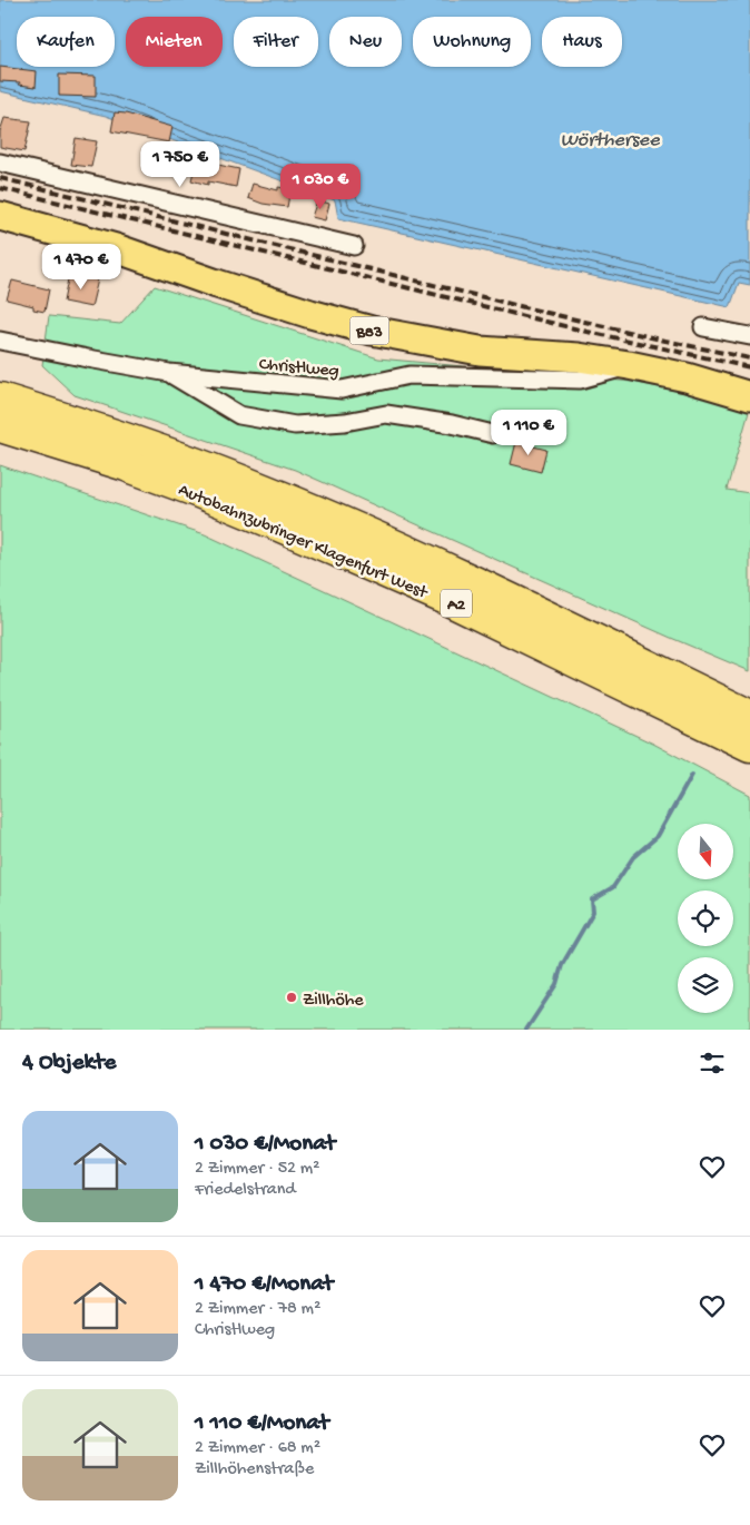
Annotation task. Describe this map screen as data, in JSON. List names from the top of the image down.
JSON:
{
  "streets": {
    "highway": ["Autobahnzubringer Klagenfurt West", "A2"],
    "main road": ["B83"],
    "street": ["Christlweg"]
  },
  "crossings": [
    ["B83", "Christlweg"]
  ],
  "water": ["Wörthersee"],
  "places": ["Zillhöhe"],
  "north": "bottom",
  "page": {
    "chip": [
      "Kaufen",
      "Mieten",
      "Filter",
      "Neu",
      "Wohnung",
      "Haus"
    ],
    "price": [
      "1 750 €",
      "1 030 €",
      "1 470 €",
      "1 110 €"
    ],
    "heading": "4 Objekte",
    "list": [
      {
        "name": "1 030 €/Monat",
        "note": "2 Zimmer · 52 m² · Friedelstrand"
      },
      {
        "name": "1 470 €/Monat",
        "note": "2 Zimmer · 78 m² · Christlweg"
      },
      {
        "name": "1 110 €/Monat",
        "note": "2 Zimmer · 68 m² · Zillhöhenstraße"
      }
    ]
  }
}
